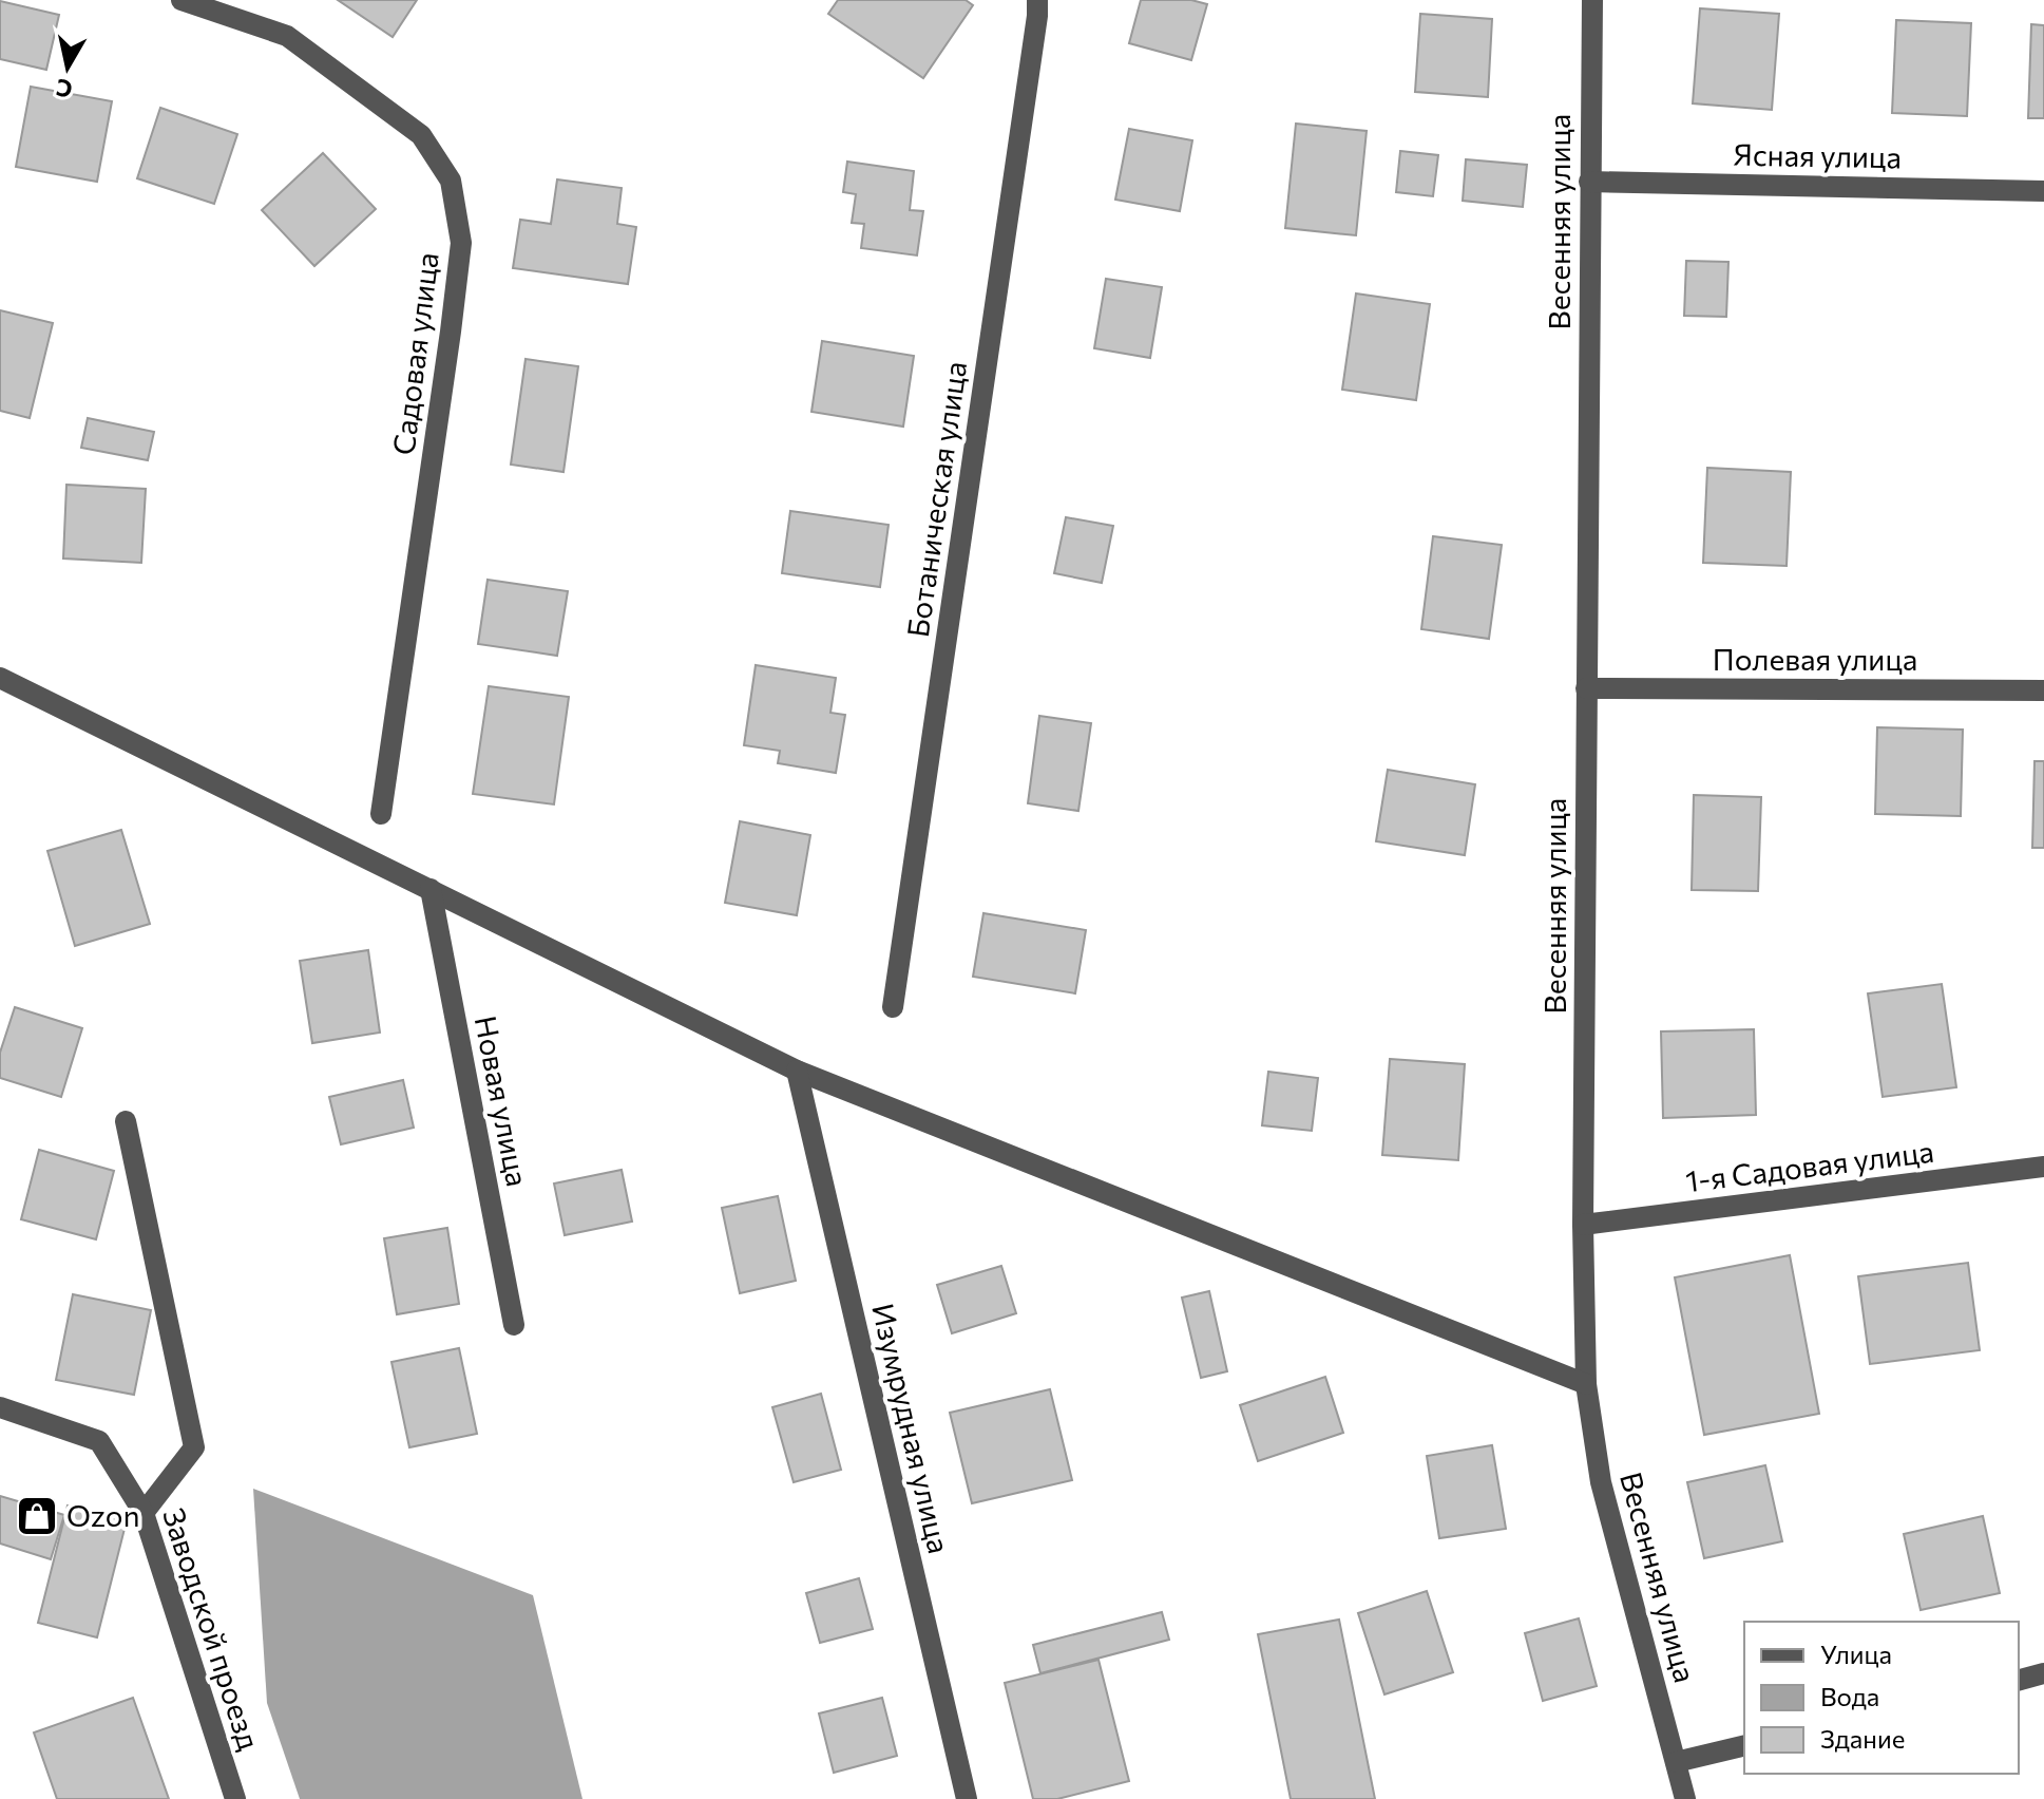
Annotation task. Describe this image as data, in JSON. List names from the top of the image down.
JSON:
{
  "streets": {
    "street": [
      "Ясная улица",
      "Весенняя улица",
      "Садовая улица",
      "Ботаническая улица",
      "Полевая улица",
      "Новая улица",
      "1-я Садовая улица",
      "Изумрудная улица",
      "Заводской проезд"
    ]
  },
  "crossings": [
    ["Ясная улица", "Весенняя улица"],
    ["Весенняя улица", "Полевая улица"],
    ["Весенняя улица", "1-я Садовая улица"]
  ],
  "places": {
    "shop": ["Ozon"]
  },
  "legend": ["Улица", "Вода", "Здание"],
  "north": "bottom"
}
